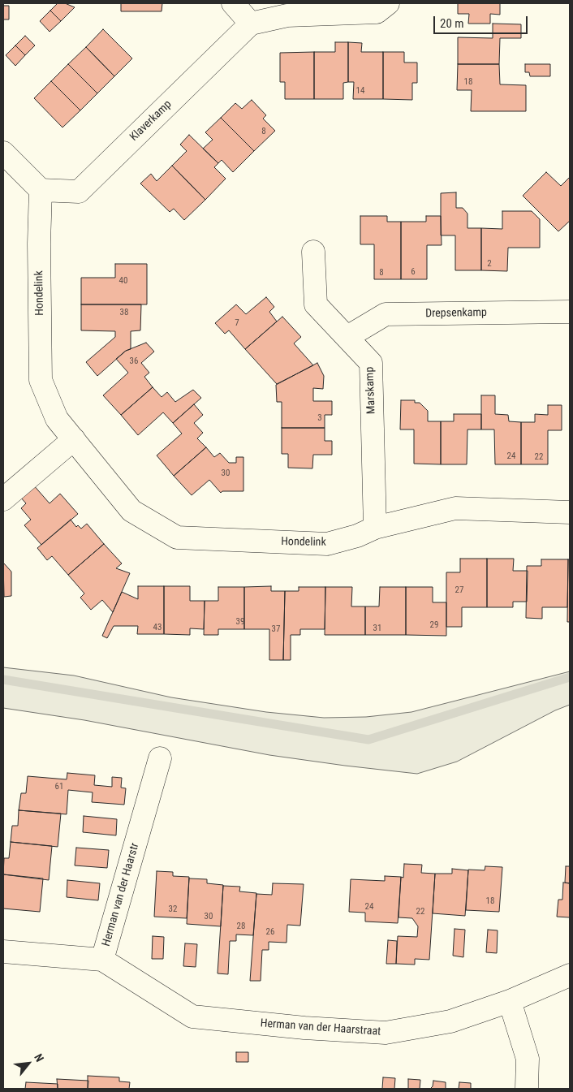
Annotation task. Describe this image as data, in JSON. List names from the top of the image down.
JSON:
{
  "streets": {
    "street": [
      "Klaverkamp",
      "Hondelink",
      "Drepsenkamp",
      "Marskamp",
      "Herman van der Haarstr",
      "Herman van der Haarstraat"
    ]
  },
  "crossings": [
    ["Klaverkamp", "Hondelink"],
    ["Hondelink", "Marskamp"],
    ["Drepsenkamp", "Marskamp"],
    ["Herman van der Haarstr", "Herman van der Haarstraat"]
  ],
  "house_numbers": [
    "18",
    "14",
    "8",
    "2",
    "6",
    "8",
    "40",
    "38",
    "7",
    "36",
    "3",
    "24",
    "22",
    "30",
    "27",
    "39",
    "29",
    "43",
    "31",
    "37",
    "61",
    "18",
    "24",
    "32",
    "22",
    "30",
    "28",
    "26"
  ],
  "scale_bar": "20 m",
  "north": "top right"
}
